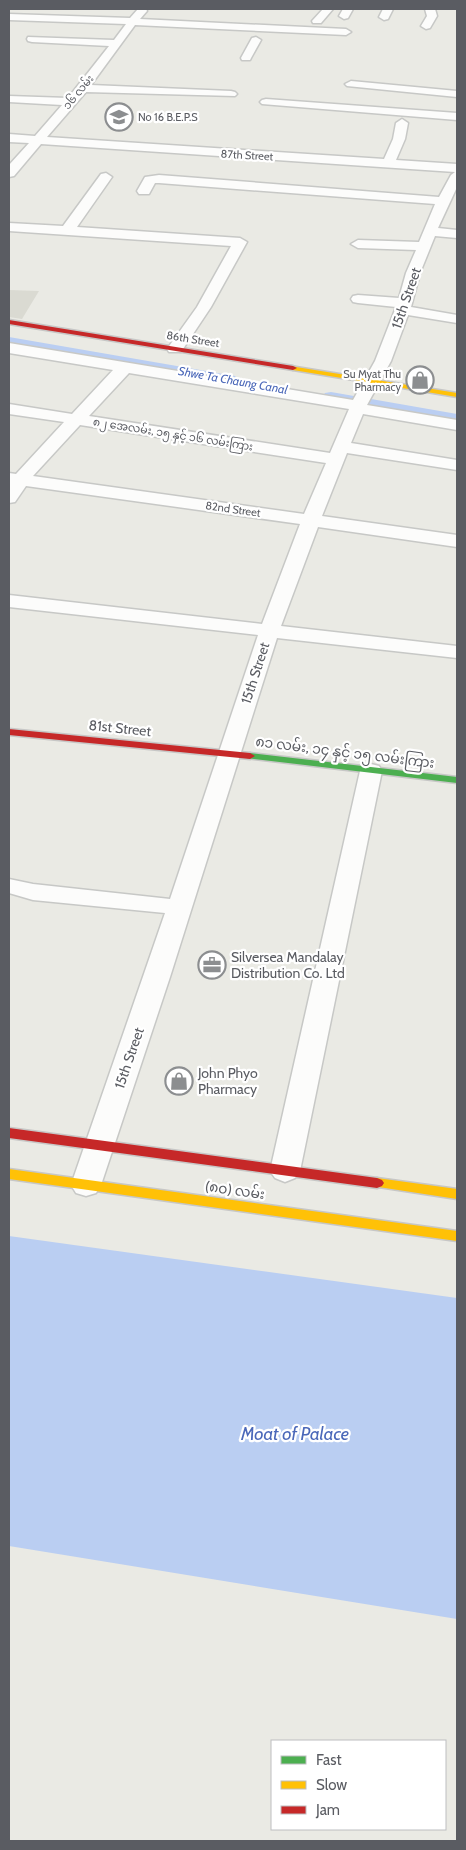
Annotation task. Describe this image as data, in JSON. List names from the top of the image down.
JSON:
{
  "streets": {
    "street": [
      "၁၆ လမ်း",
      "87th Street",
      "15th Street",
      "86th Street",
      "၈၂ အေလမ်း, ၁၅ နှင့် ၁၆ လမ်းကြား",
      "82nd Street",
      "81st Street",
      "၈၁ လမ်း, ၁၄ နှင့် ၁၅ လမ်းကြား",
      "(၈၀) လမ်း"
    ]
  },
  "crossings": [
    ["၁၆ လမ်း", "87th Street"],
    ["15th Street", "86th Street"],
    ["15th Street", "၈၂ အေလမ်း, ၁၅ နှင့် ၁၆ လမ်းကြား"],
    ["15th Street", "82nd Street"],
    ["15th Street", "81st Street"],
    ["15th Street", "၈၁ လမ်း, ၁၄ နှင့် ၁၅ လမ်းကြား"],
    ["15th Street", "(၈၀) လမ်း"],
    ["81st Street", "၈၁ လမ်း, ၁၄ နှင့် ၁၅ လမ်းကြား"]
  ],
  "water": ["Shwe Ta Chaung Canal", "Moat of Palace"],
  "places": {
    "school or university": ["No 16 B.E.P.S"],
    "shop": ["Su Myat Thu Pharmacy", "John Phyo Pharmacy"],
    "office": ["Silversea Mandalay Distribution Co. Ltd"]
  },
  "legend": ["Fast", "Slow", "Jam"]
}
